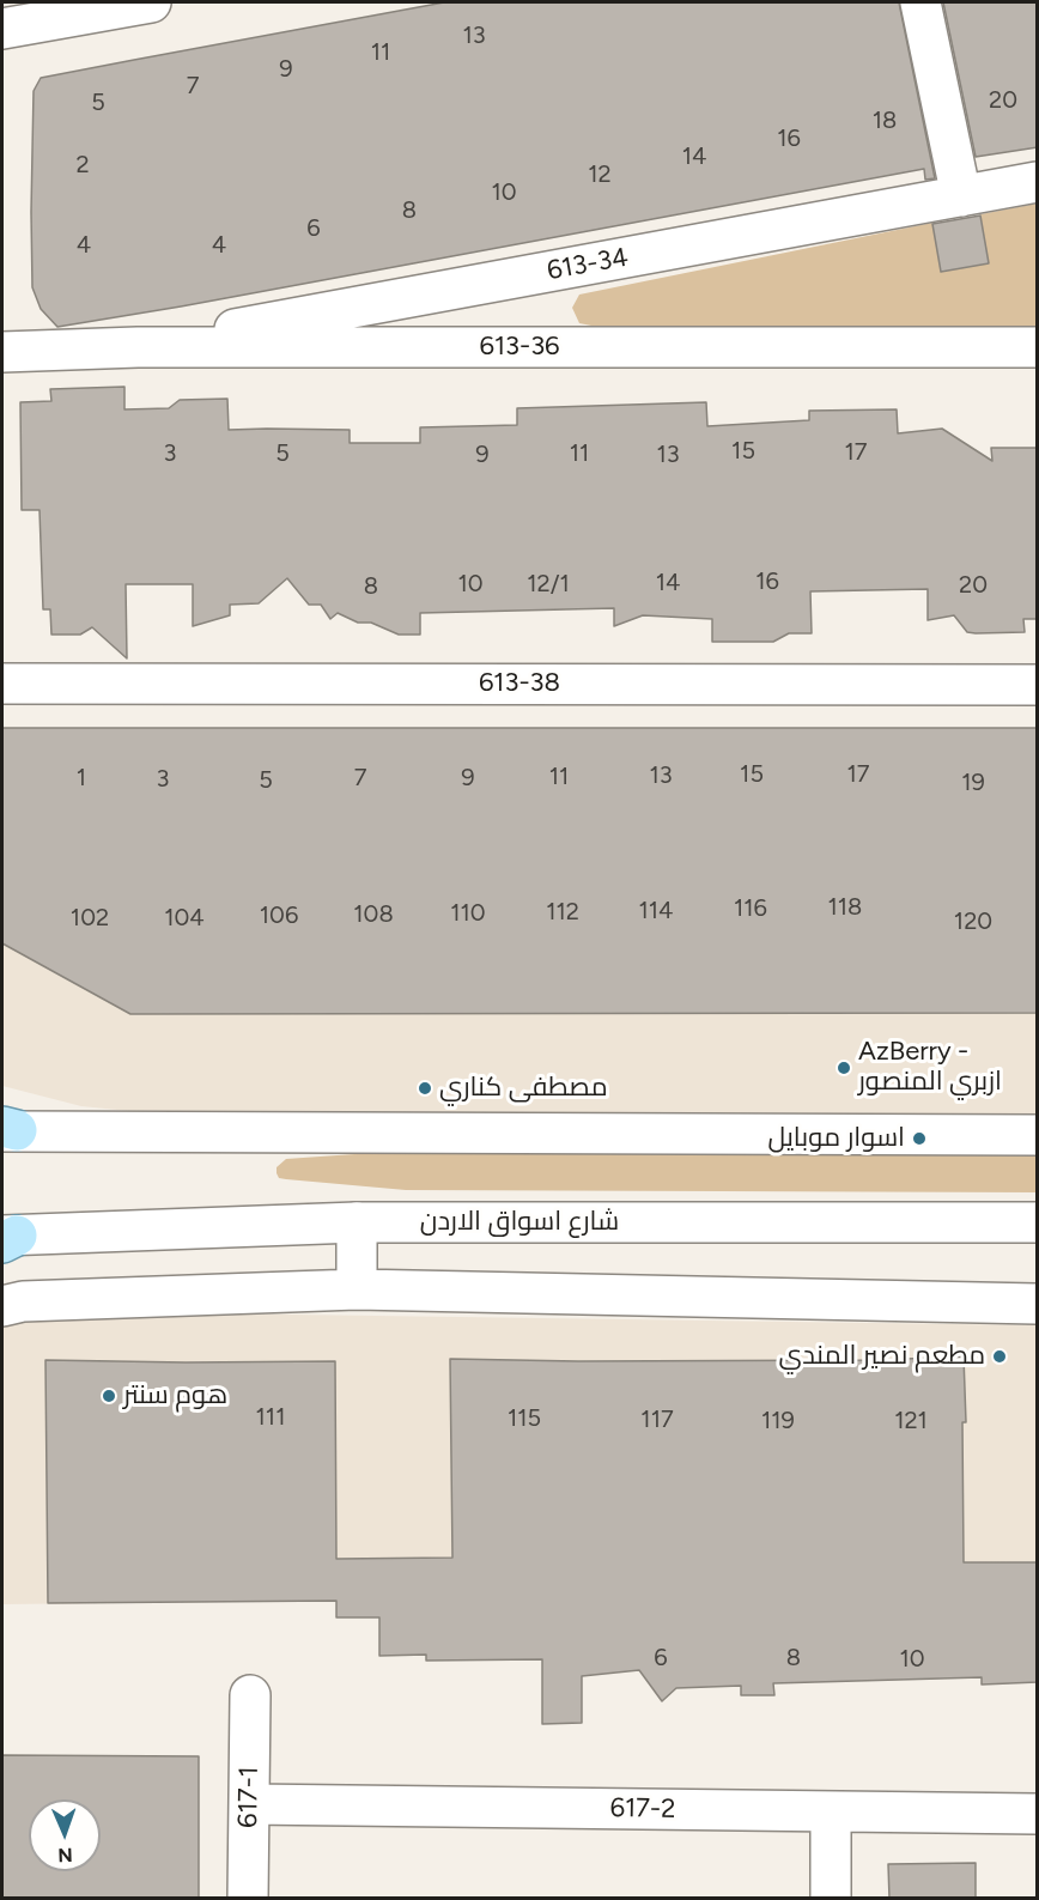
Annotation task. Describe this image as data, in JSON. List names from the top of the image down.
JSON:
{
  "streets": {
    "street": [
      "613-34",
      "613-36",
      "613-38",
      "شارع اسواق الاردن",
      "617-1",
      "617-2"
    ]
  },
  "crossings": [
    ["613-34", "613-36"],
    ["617-1", "617-2"]
  ],
  "places": [
    "AzBerry - ازبري المنصور",
    "مصطفى كناري",
    "اسوار موبايل",
    "مطعم نصير المندي",
    "هوم سنتر"
  ],
  "house_numbers": [
    "13",
    "11",
    "9",
    "7",
    "20",
    "5",
    "18",
    "16",
    "14",
    "2",
    "12",
    "10",
    "8",
    "6",
    "4",
    "4",
    "15",
    "17",
    "3",
    "5",
    "11",
    "9",
    "13",
    "16",
    "14",
    "10",
    "12/1",
    "20",
    "8",
    "15",
    "17",
    "13",
    "11",
    "1",
    "7",
    "9",
    "3",
    "5",
    "19",
    "118",
    "116",
    "114",
    "112",
    "110",
    "108",
    "106",
    "102",
    "104",
    "120",
    "111",
    "115",
    "117",
    "119",
    "121",
    "6",
    "8",
    "10"
  ],
  "north": "bottom"
}
